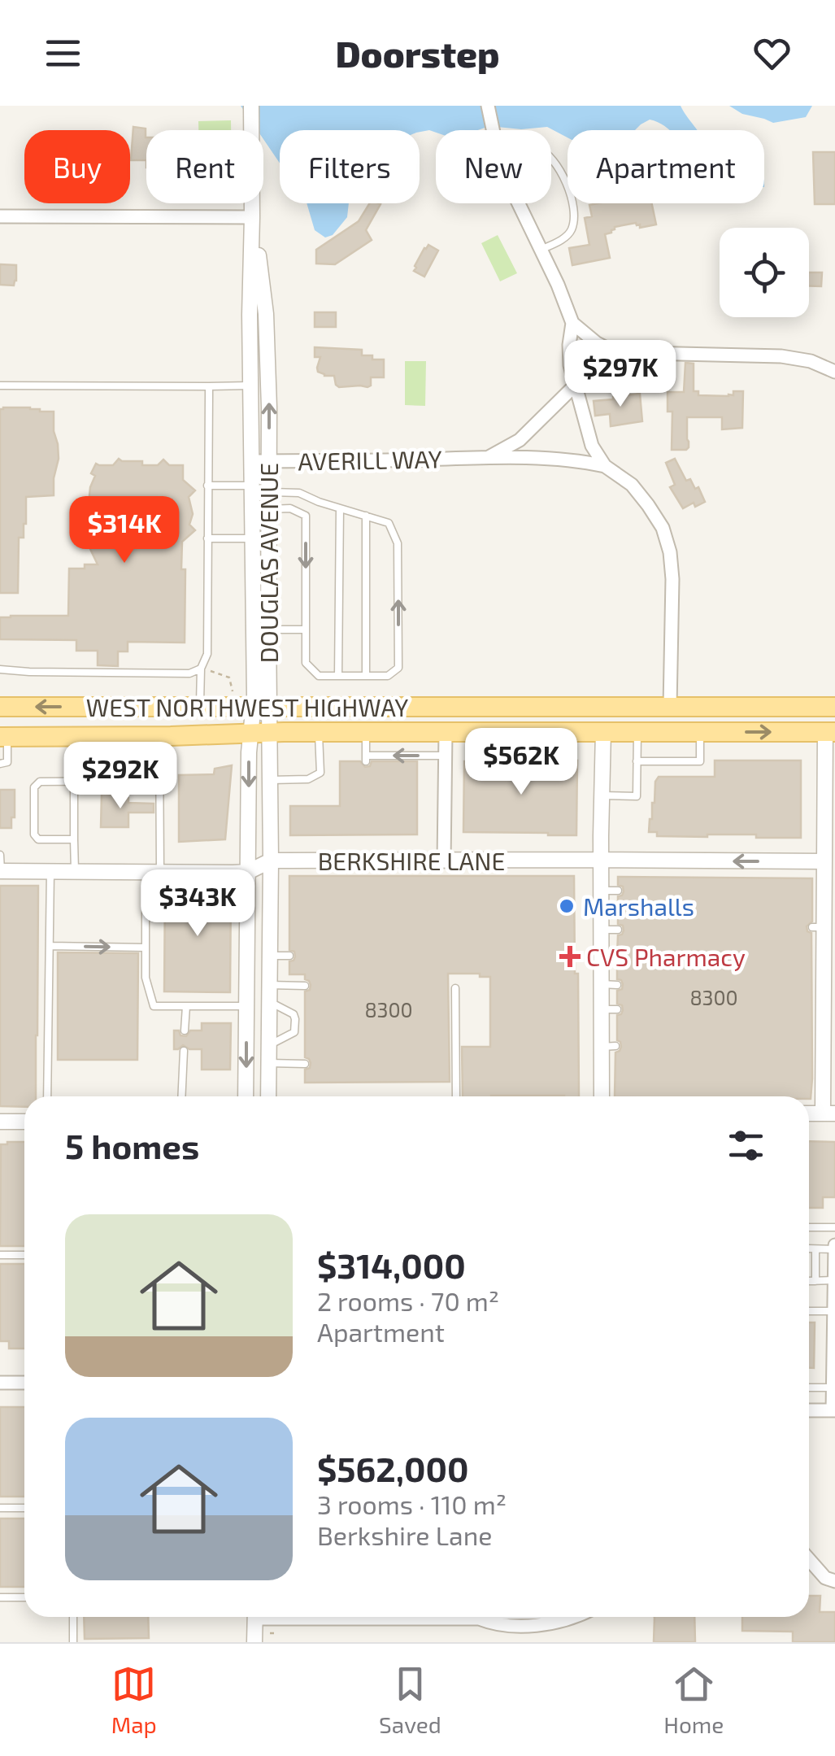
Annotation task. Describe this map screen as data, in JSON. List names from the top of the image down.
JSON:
{
  "streets": {
    "main road": ["WEST NORTHWEST HIGHWAY"],
    "street": ["AVERILL WAY", "DOUGLAS AVENUE", "BERKSHIRE LANE"]
  },
  "crossings": [
    ["AVERILL WAY", "DOUGLAS AVENUE"],
    ["DOUGLAS AVENUE", "WEST NORTHWEST HIGHWAY"],
    ["DOUGLAS AVENUE", "BERKSHIRE LANE"]
  ],
  "places": {
    "other": ["Marshalls"],
    "health": ["CVS Pharmacy"]
  },
  "house_numbers": ["8300", "8300"],
  "page": {
    "header": "Doorstep",
    "chip": [
      "Buy",
      "Rent",
      "Filters",
      "New",
      "Apartment"
    ],
    "price": [
      "$297K",
      "$314K",
      "$562K",
      "$292K",
      "$343K"
    ],
    "heading": "5 homes",
    "list": [
      {
        "name": "$314,000",
        "note": "2 rooms · 70 m² · Apartment"
      },
      {
        "name": "$562,000",
        "note": "3 rooms · 110 m² · Berkshire Lane"
      }
    ],
    "tabs": ["Map", "Saved", "Home"]
  }
}
